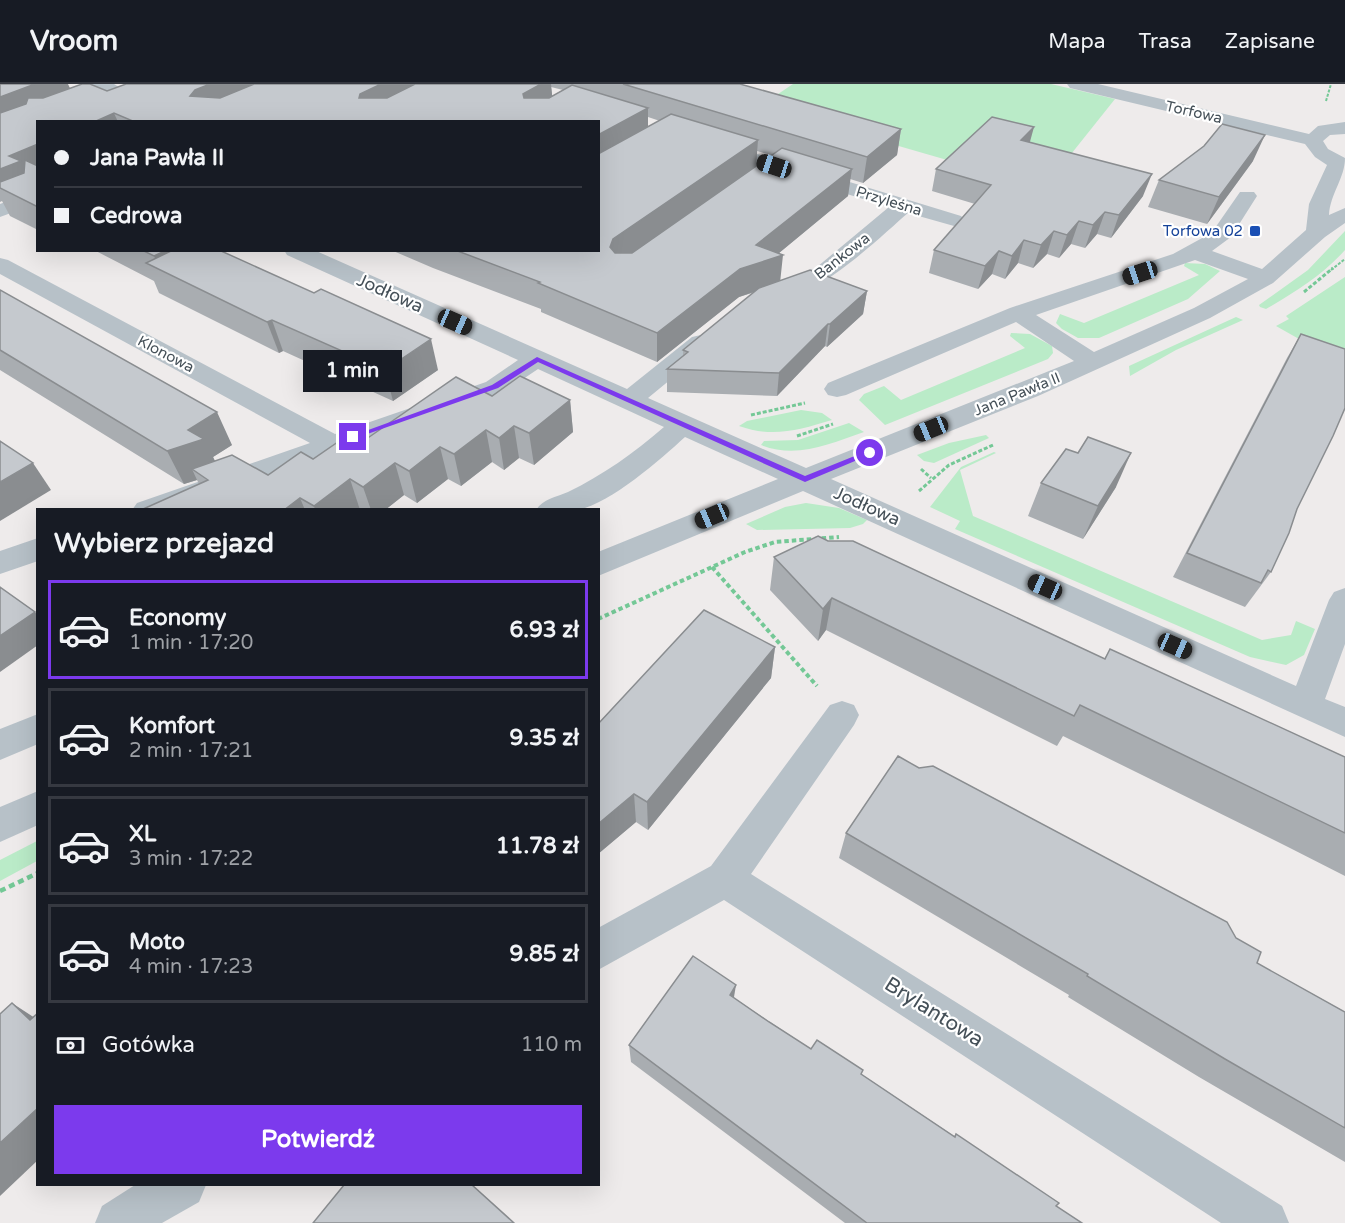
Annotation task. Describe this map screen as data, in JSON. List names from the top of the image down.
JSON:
{
  "streets": {
    "street": [
      "Torfowa",
      "Przyleśna",
      "Bankowa",
      "Jodłowa",
      "Klonowa",
      "Jana Pawła II",
      "Brylantowa"
    ]
  },
  "crossings": [
    ["Przyleśna", "Bankowa"],
    ["Jodłowa", "Jana Pawła II"]
  ],
  "places": {
    "transit": ["Torfowa 02"]
  },
  "page": {
    "header": "Vroom",
    "nav": ["Mapa", "Trasa", "Zapisane"],
    "banner": ["Jana Pawła II", "Cedrowa"],
    "bubble": "1 min",
    "heading": "Wybierz przejazd",
    "list": [
      {
        "name": "Economy",
        "note": "1 min · 17:20",
        "value": "6.93 zł"
      },
      {
        "name": "Komfort",
        "note": "2 min · 17:21",
        "value": "9.35 zł"
      },
      {
        "name": "XL",
        "note": "3 min · 17:22",
        "value": "11.78 zł"
      },
      {
        "name": "Moto",
        "note": "4 min · 17:23",
        "value": "9.85 zł"
      }
    ],
    "pay": ["Gotówka", "110 m"],
    "buttons": "Potwierdź"
  }
}
